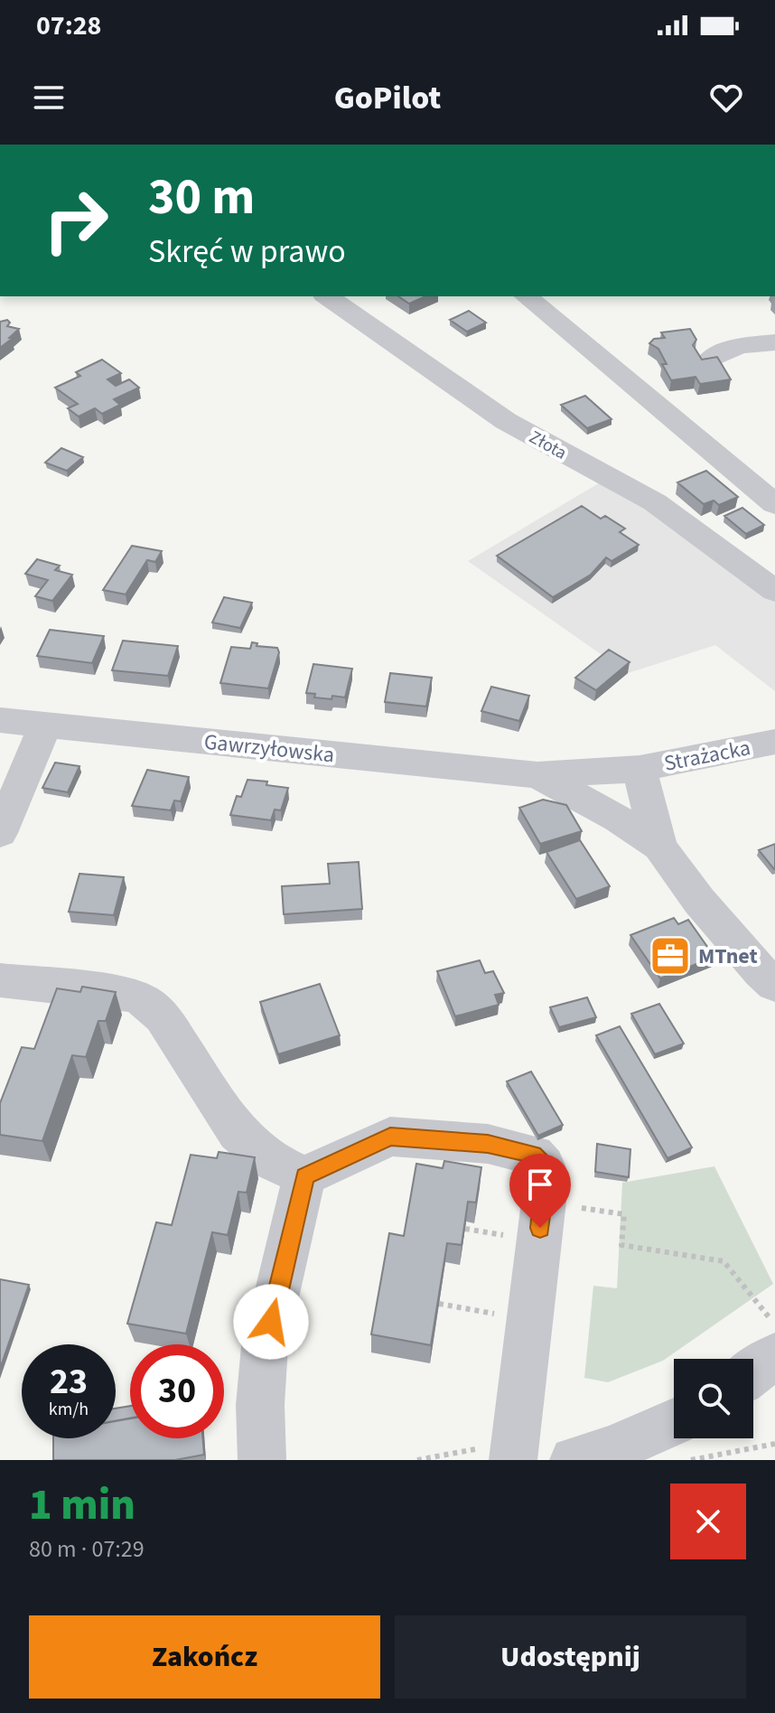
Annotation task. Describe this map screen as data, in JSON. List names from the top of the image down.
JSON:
{
  "streets": {
    "street": ["Złota", "Gawrzyłowska", "Strażacka"]
  },
  "crossings": [
    ["Gawrzyłowska", "Strażacka"]
  ],
  "places": {
    "office": ["MTnet"]
  },
  "page": {
    "status": "07:28",
    "header": "GoPilot",
    "turn": ["30 m", "Skręć w prawo"],
    "speed": "23 km/h",
    "limit": "30",
    "heading": ["1 min", "80 m · 07:29"],
    "buttons": ["Zakończ", "Udostępnij"]
  }
}
